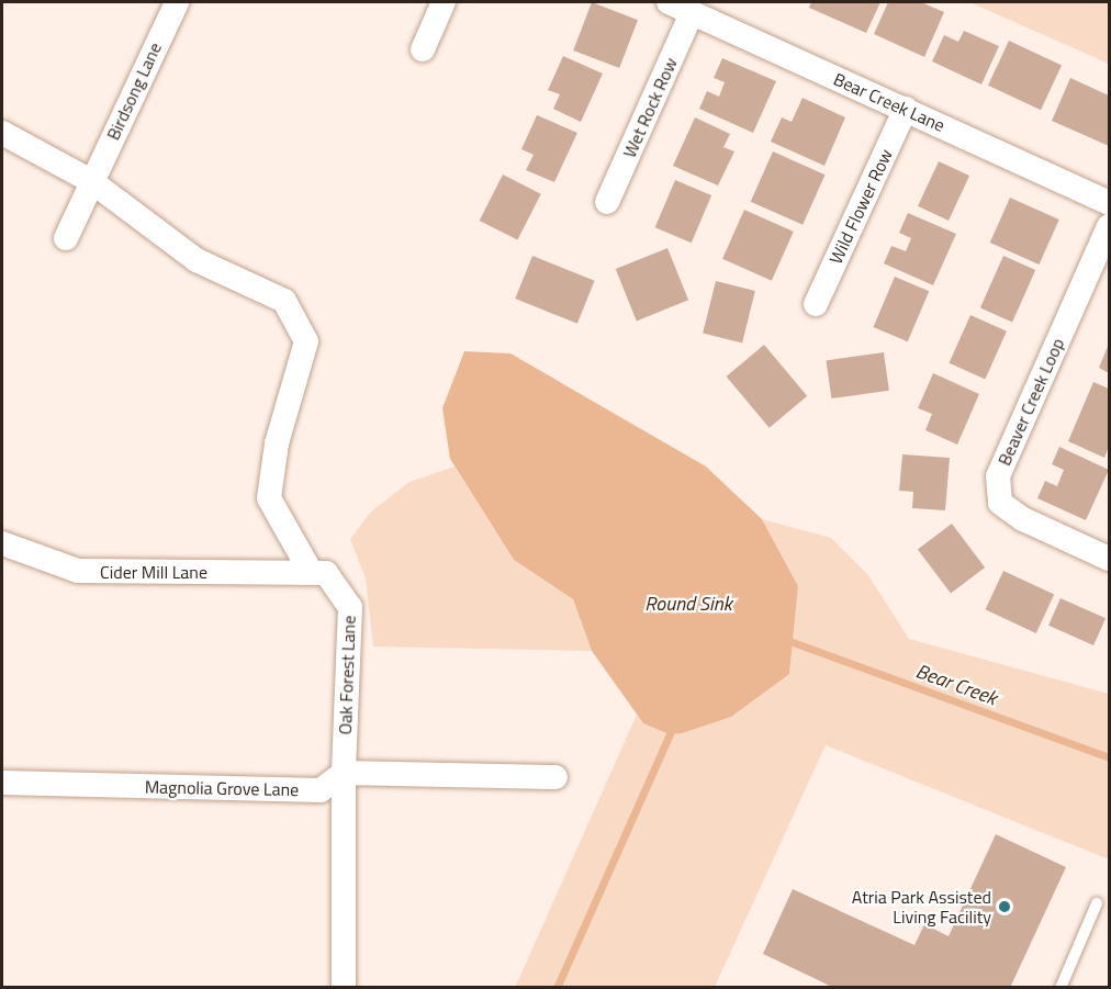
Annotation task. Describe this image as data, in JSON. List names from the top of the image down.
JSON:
{
  "streets": {
    "street": [
      "Birdsong Lane",
      "Bear Creek Lane",
      "Wet Rock Row",
      "Wild Flower Row",
      "Beaver Creek Loop",
      "Cider Mill Lane",
      "Oak Forest Lane",
      "Magnolia Grove Lane"
    ]
  },
  "crossings": [
    ["Birdsong Lane", "Oak Forest Lane"],
    ["Bear Creek Lane", "Wet Rock Row"],
    ["Bear Creek Lane", "Wild Flower Row"],
    ["Cider Mill Lane", "Oak Forest Lane"],
    ["Oak Forest Lane", "Magnolia Grove Lane"]
  ],
  "water": ["Round Sink", "Bear Creek"],
  "places": ["Atria Park Assisted Living Facility"]
}
